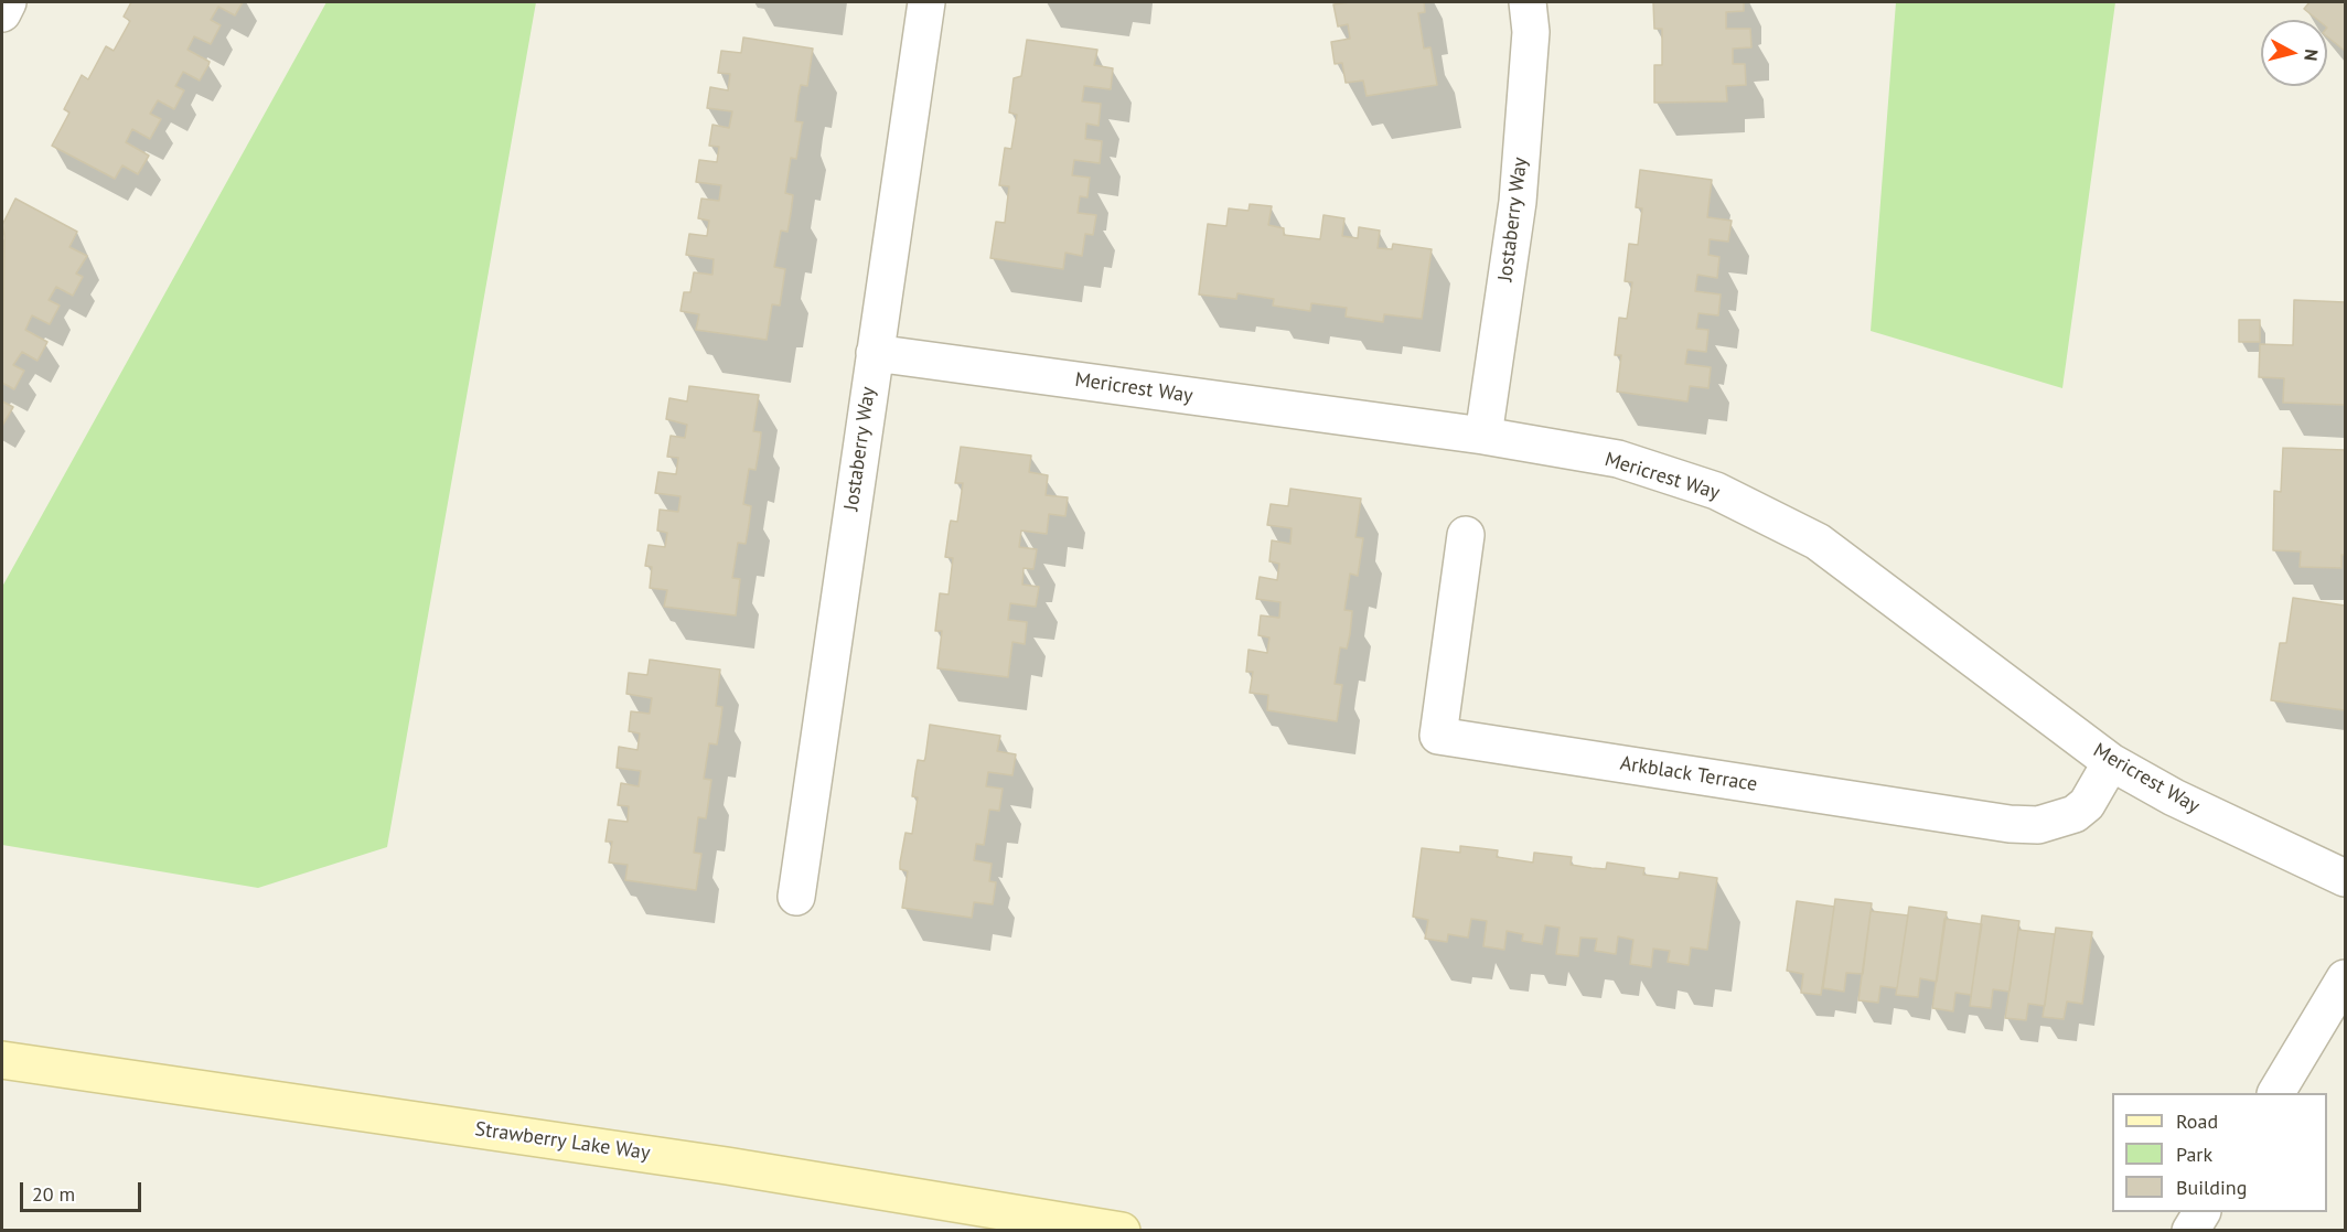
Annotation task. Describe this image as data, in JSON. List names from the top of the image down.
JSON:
{
  "streets": {
    "street": [
      "Jostaberry Way",
      "Mericrest Way",
      "Arkblack Terrace",
      "Strawberry Lake Way"
    ]
  },
  "crossings": [
    ["Jostaberry Way", "Mericrest Way"],
    ["Mericrest Way", "Arkblack Terrace"]
  ],
  "legend": ["Road", "Park", "Building"],
  "scale_bar": "20 m",
  "north": "right"
}
